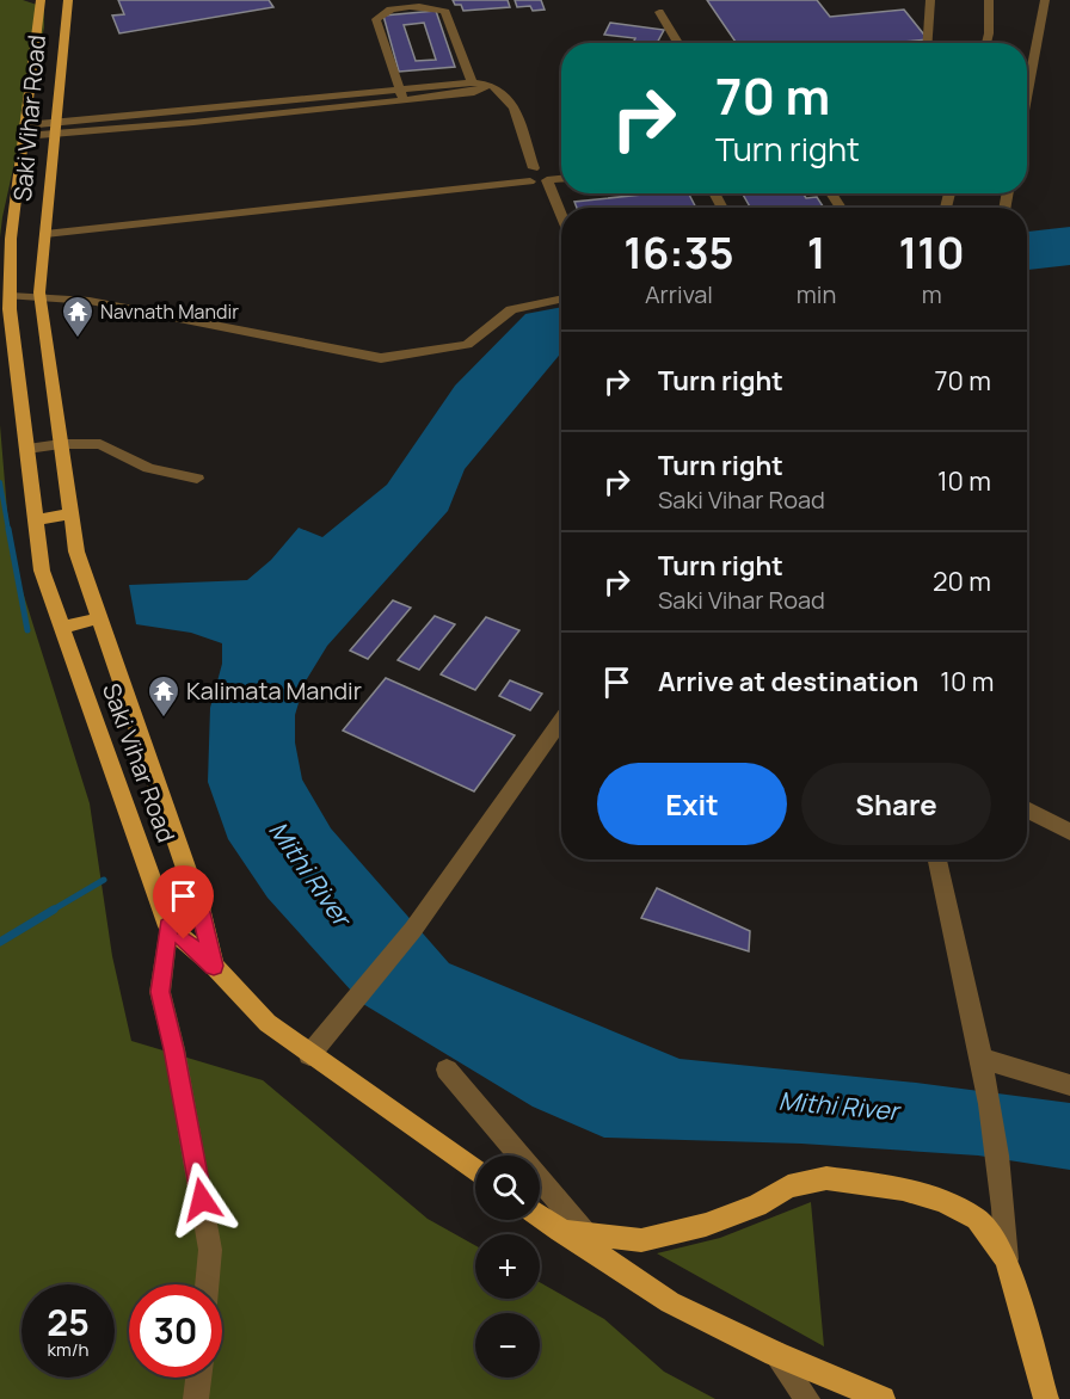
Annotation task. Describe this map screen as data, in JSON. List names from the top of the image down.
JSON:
{
  "streets": {
    "main road": ["Saki Vihar Road"]
  },
  "water": ["Mithi River"],
  "places": {
    "temple": ["Navnath Mandir", "Kalimata Mandir"]
  },
  "page": {
    "turn": ["70 m", "Turn right"],
    "eta": [
      "16:35",
      "Arrival",
      "1",
      "min",
      "110",
      "m"
    ],
    "list": [
      {
        "name": "Turn right",
        "value": "70 m"
      },
      {
        "name": "Turn right",
        "note": "Saki Vihar Road",
        "value": "10 m"
      },
      {
        "name": "Turn right",
        "note": "Saki Vihar Road",
        "value": "20 m"
      },
      {
        "name": "Arrive at destination",
        "value": "10 m"
      }
    ],
    "buttons": ["Exit", "Share"],
    "map_buttons": ["+", "−"],
    "speed": "25 km/h",
    "limit": "30"
  }
}
